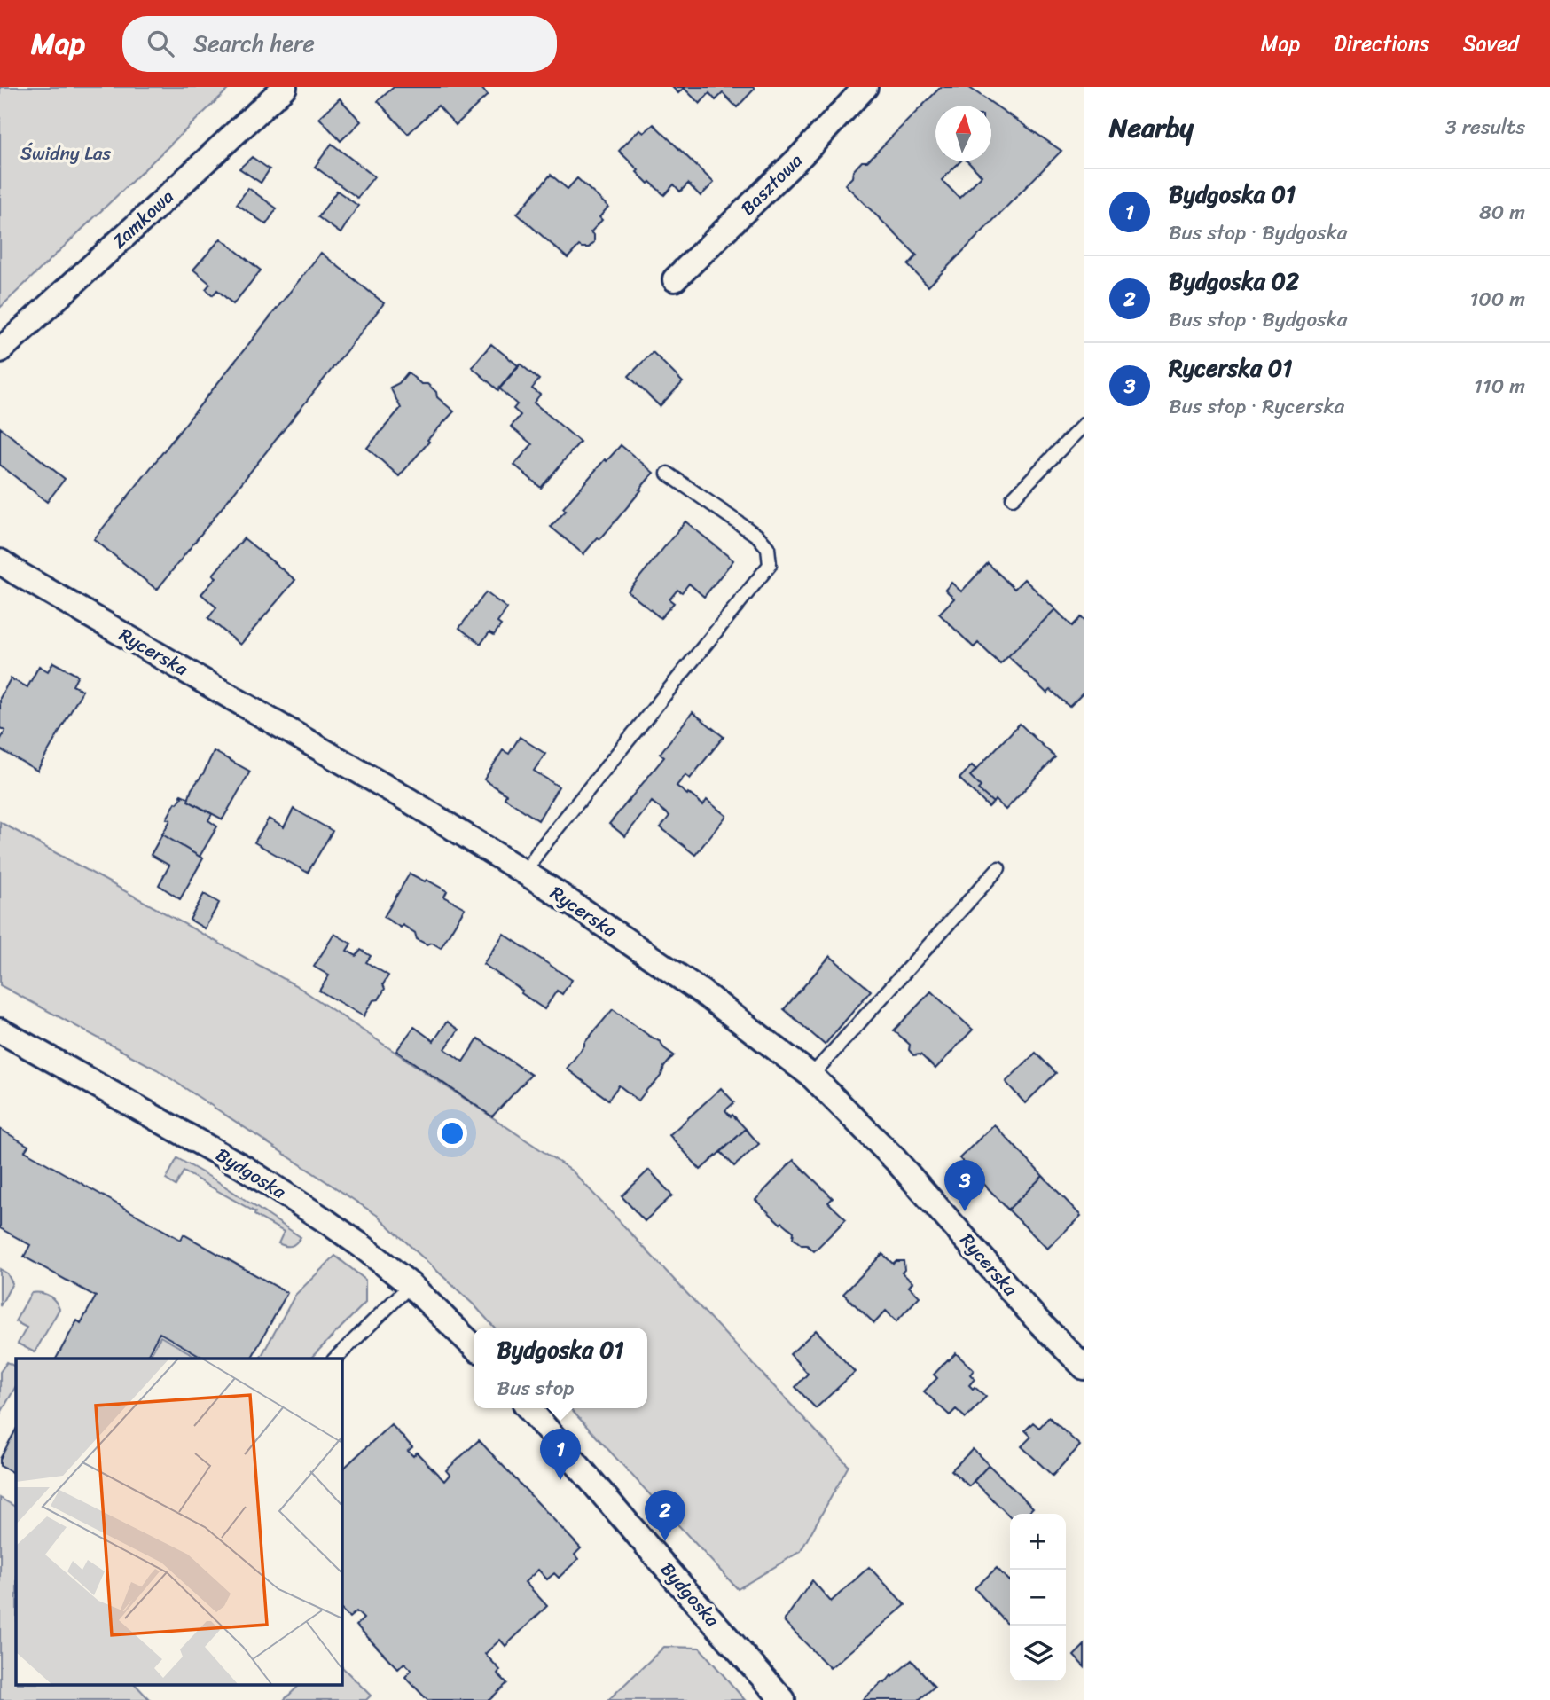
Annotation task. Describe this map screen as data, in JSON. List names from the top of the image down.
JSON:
{
  "streets": {
    "street": [
      "Basztowa",
      "Zamkowa",
      "Rycerska",
      "Bydgoska"
    ]
  },
  "parks": ["Świdny Las"],
  "north": "top",
  "page": {
    "header": "Map",
    "search": "Search here",
    "nav": ["Map", "Directions", "Saved"],
    "heading": ["Nearby", "3 results"],
    "list": [
      {
        "mark": "1",
        "name": "Bydgoska 01",
        "note": "Bus stop · Bydgoska",
        "value": "80 m"
      },
      {
        "mark": "2",
        "name": "Bydgoska 02",
        "note": "Bus stop · Bydgoska",
        "value": "100 m"
      },
      {
        "mark": "3",
        "name": "Rycerska 01",
        "note": "Bus stop · Rycerska",
        "value": "110 m"
      }
    ],
    "pins": ["3", "1", "2"],
    "popup": ["Bydgoska 01", "Bus stop"],
    "map_buttons": ["+", "−"]
  }
}
